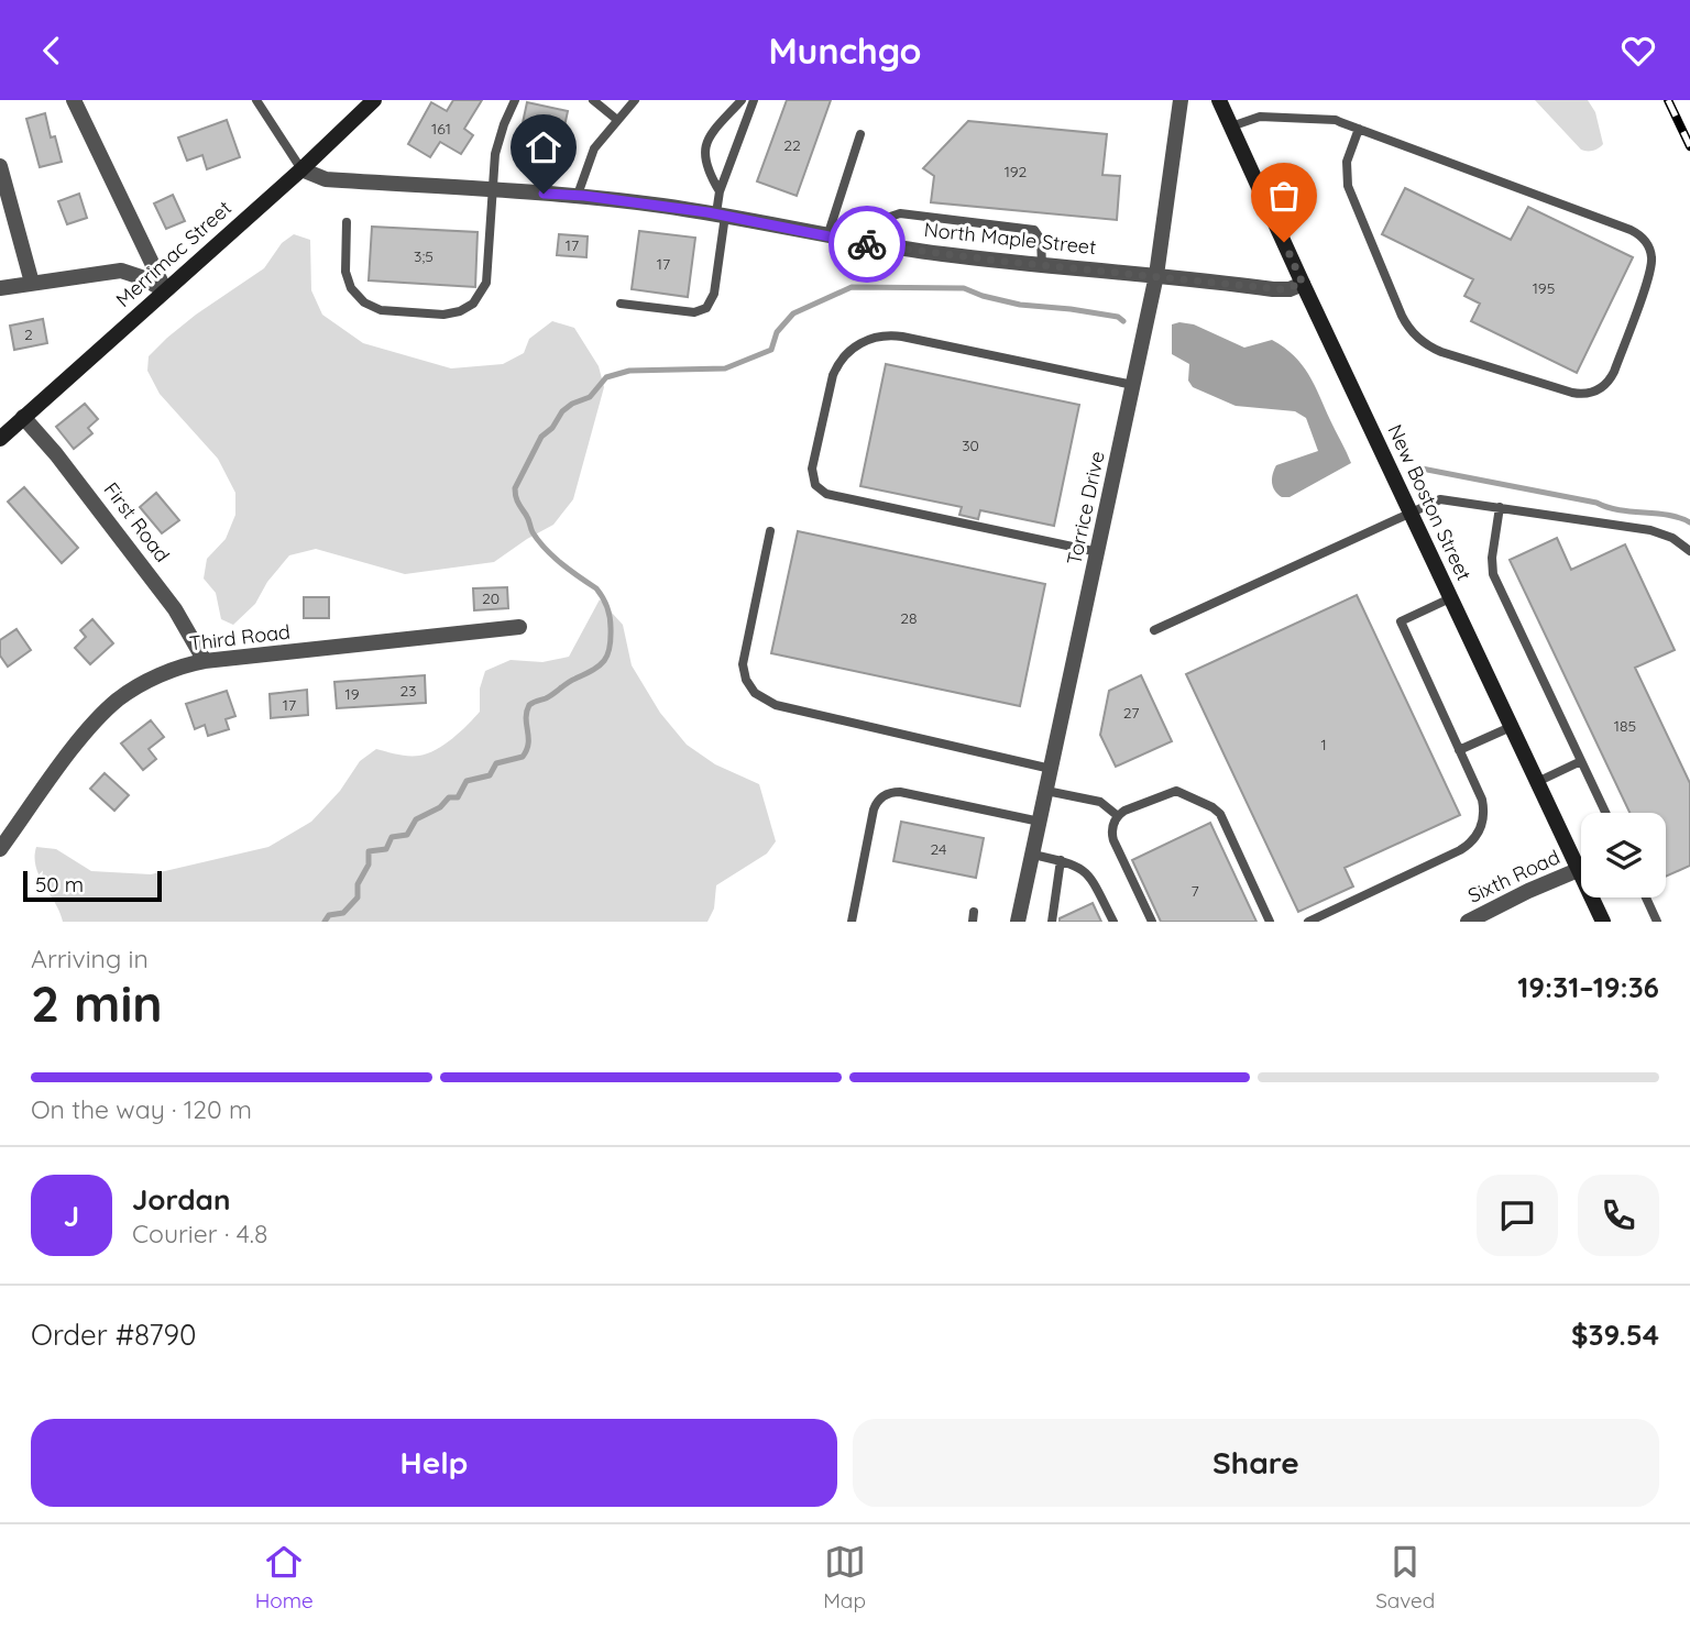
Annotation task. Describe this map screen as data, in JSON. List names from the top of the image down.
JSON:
{
  "streets": {
    "main road": ["Merrimac Street", "New Boston Street"],
    "street": [
      "North Maple Street",
      "Torrice Drive",
      "First Road",
      "Third Road",
      "Sixth Road"
    ]
  },
  "crossings": [
    ["North Maple Street", "Merrimac Street"],
    ["North Maple Street", "New Boston Street"],
    ["North Maple Street", "Torrice Drive"],
    ["Merrimac Street", "First Road"],
    ["New Boston Street", "Sixth Road"],
    ["First Road", "Third Road"]
  ],
  "house_numbers": [
    "161",
    "22",
    "192",
    "17",
    "3;5",
    "17",
    "195",
    "2",
    "30",
    "20",
    "28",
    "23",
    "19",
    "17",
    "27",
    "185",
    "1",
    "24",
    "7"
  ],
  "scale_bar": "50 m",
  "page": {
    "header": "Munchgo",
    "scale": "50 m",
    "heading": ["2 min", "Arriving in", "19:31–19:36"],
    "panel": [
      "Jordan",
      "Courier · 4.8",
      "Order #8790",
      "$39.54"
    ],
    "bar": "On the way · 120 m",
    "round": "J",
    "buttons": ["Help", "Share"],
    "tabs": ["Home", "Map", "Saved"]
  }
}
